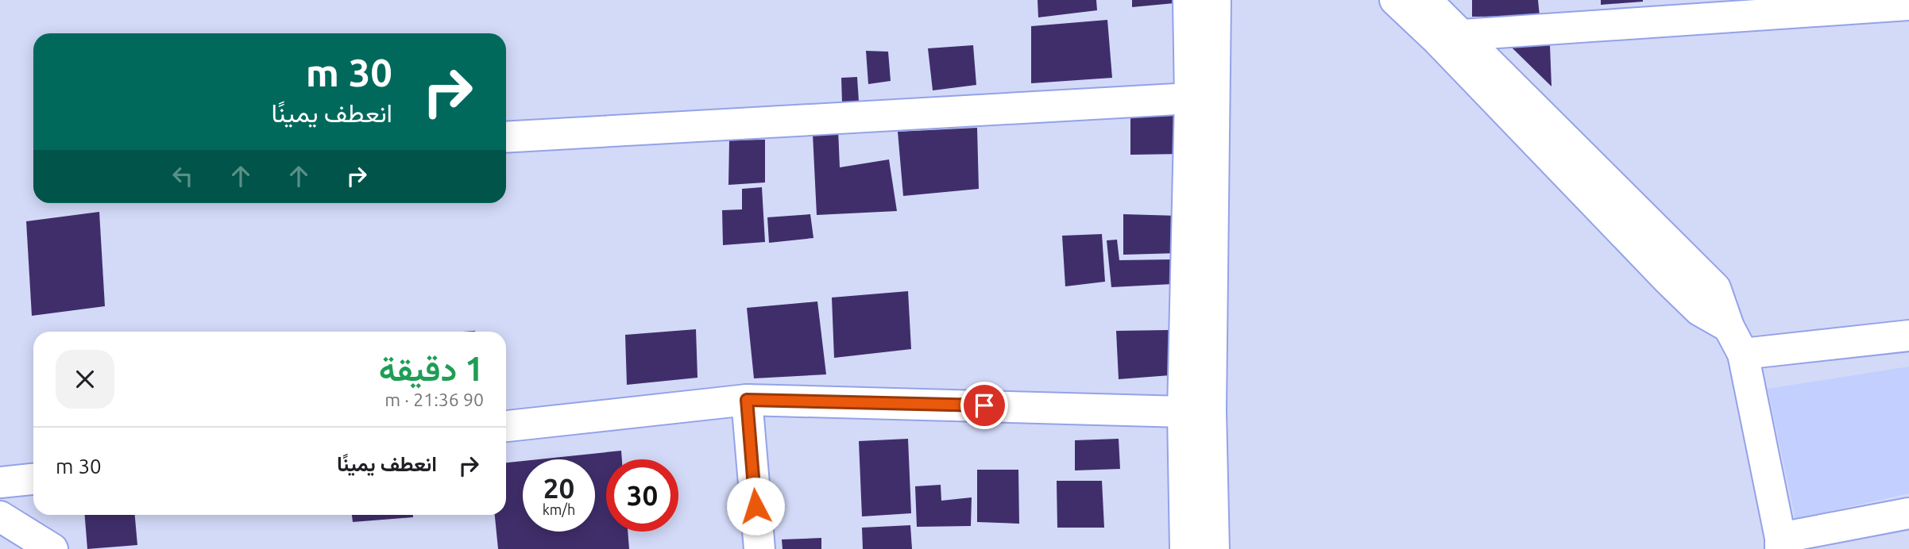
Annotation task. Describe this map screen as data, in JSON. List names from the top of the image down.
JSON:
{
  "page": {
    "turn": ["30 m", "انعطف يمينًا"],
    "heading": ["1 دقيقة", "90 m · 21:36"],
    "list": [
      {
        "name": "انعطف يمينًا",
        "value": "30 m"
      }
    ],
    "speed": "20 km/h",
    "limit": "30"
  }
}
